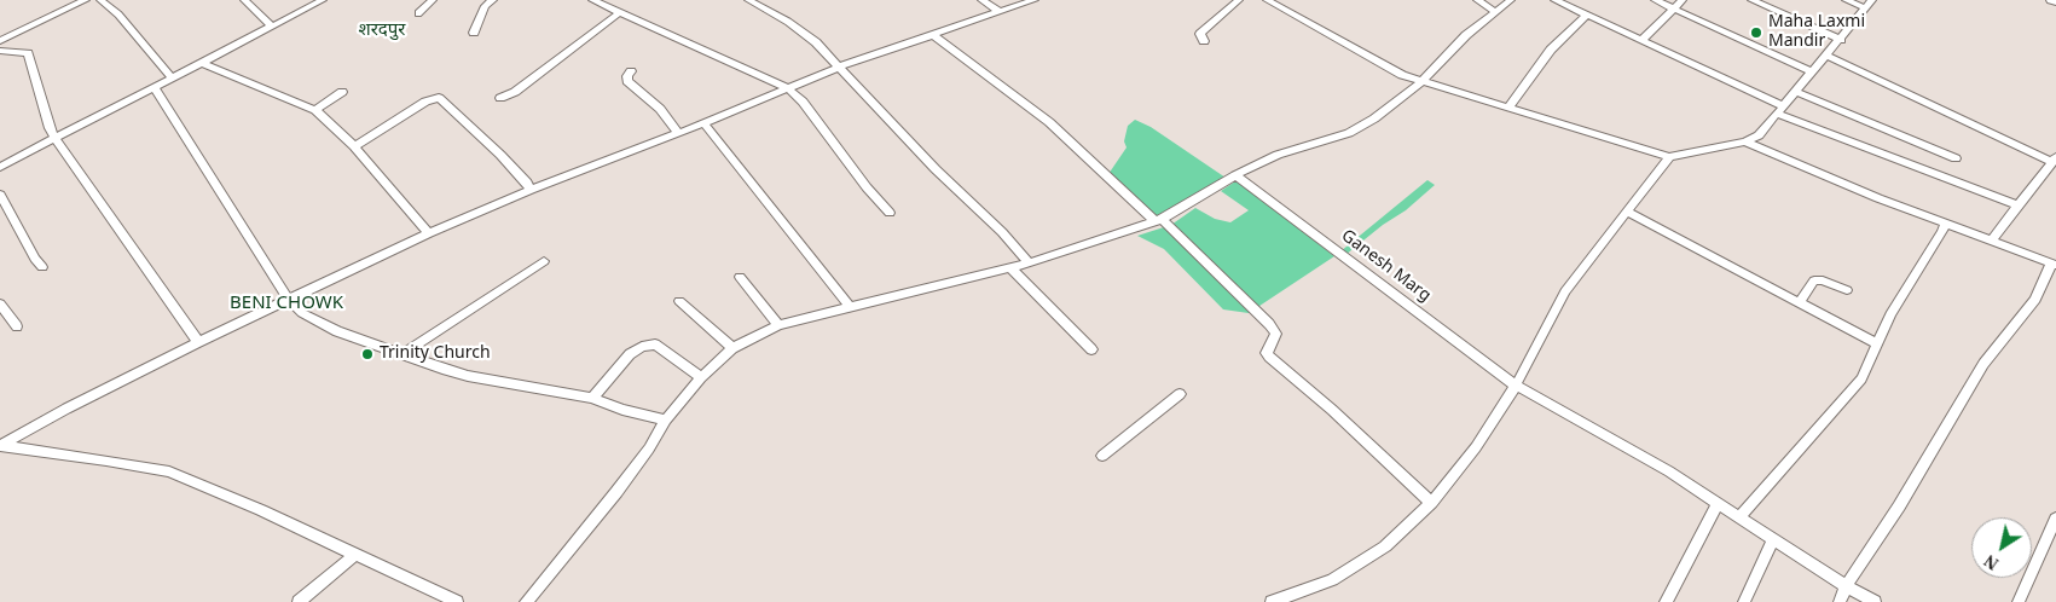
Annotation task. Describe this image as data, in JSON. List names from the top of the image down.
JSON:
{
  "streets": {
    "street": ["Ganesh Marg"]
  },
  "districts": ["शरदपुर", "BENI CHOWK"],
  "places": ["Maha Laxmi Mandir", "Trinity Church"],
  "north": "bottom left"
}
